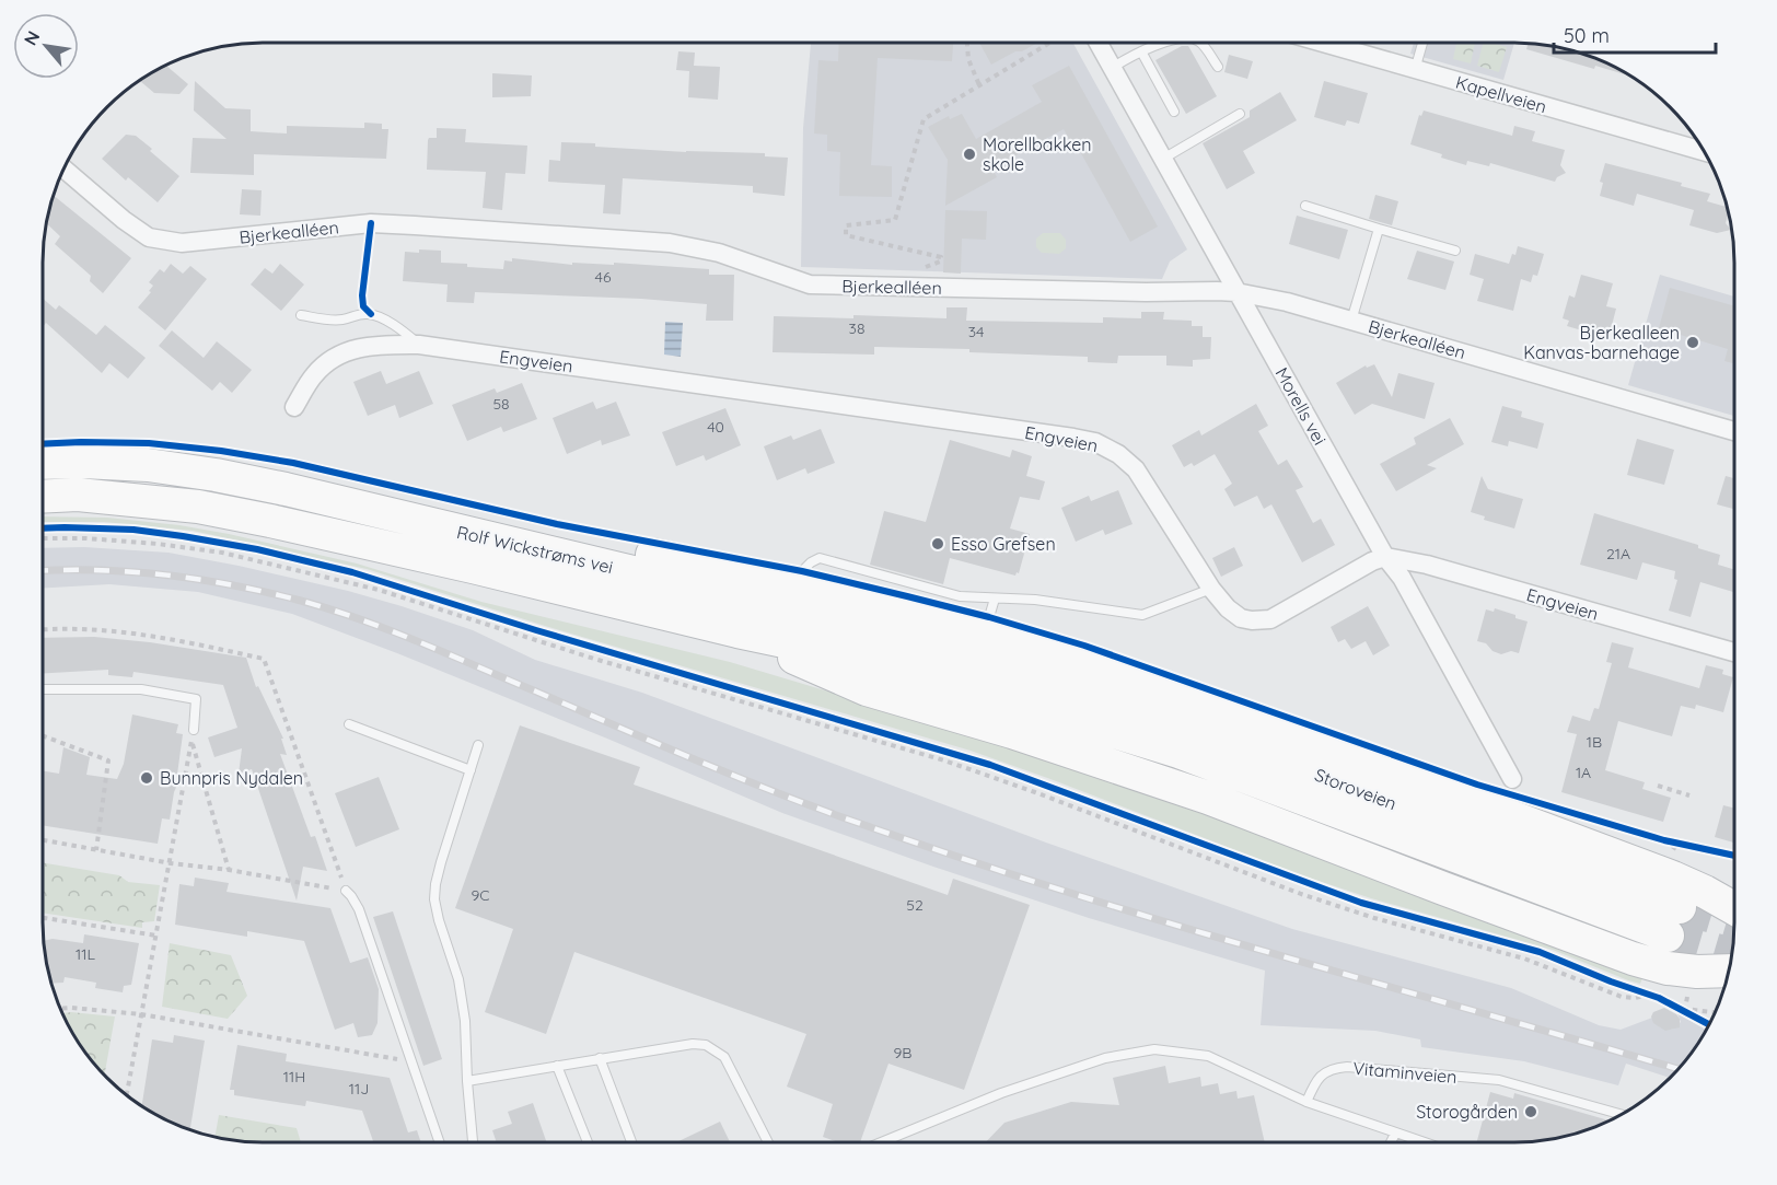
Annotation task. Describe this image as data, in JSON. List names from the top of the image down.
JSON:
{
  "streets": {
    "highway": ["Rolf Wickstrøms vei", "Storoveien"],
    "street": [
      "Kapellveien",
      "Bjerkealléen",
      "Engveien",
      "Morells vei"
    ],
    "lane": ["Vitaminveien"]
  },
  "crossings": [
    ["Bjerkealléen", "Morells vei"],
    ["Engveien", "Morells vei"],
    ["Rolf Wickstrøms vei", "Storoveien"]
  ],
  "places": [
    "Morellbakken skole",
    "Bjerkealleen Kanvas-barnehage",
    "Esso Grefsen",
    "Bunnpris Nydalen",
    "Storogården"
  ],
  "house_numbers": [
    "46",
    "38",
    "34",
    "58",
    "40",
    "21A",
    "1B",
    "1A",
    "9C",
    "52",
    "11L",
    "9B",
    "11H",
    "11J"
  ],
  "scale_bar": "50 m",
  "north": "top left"
}
